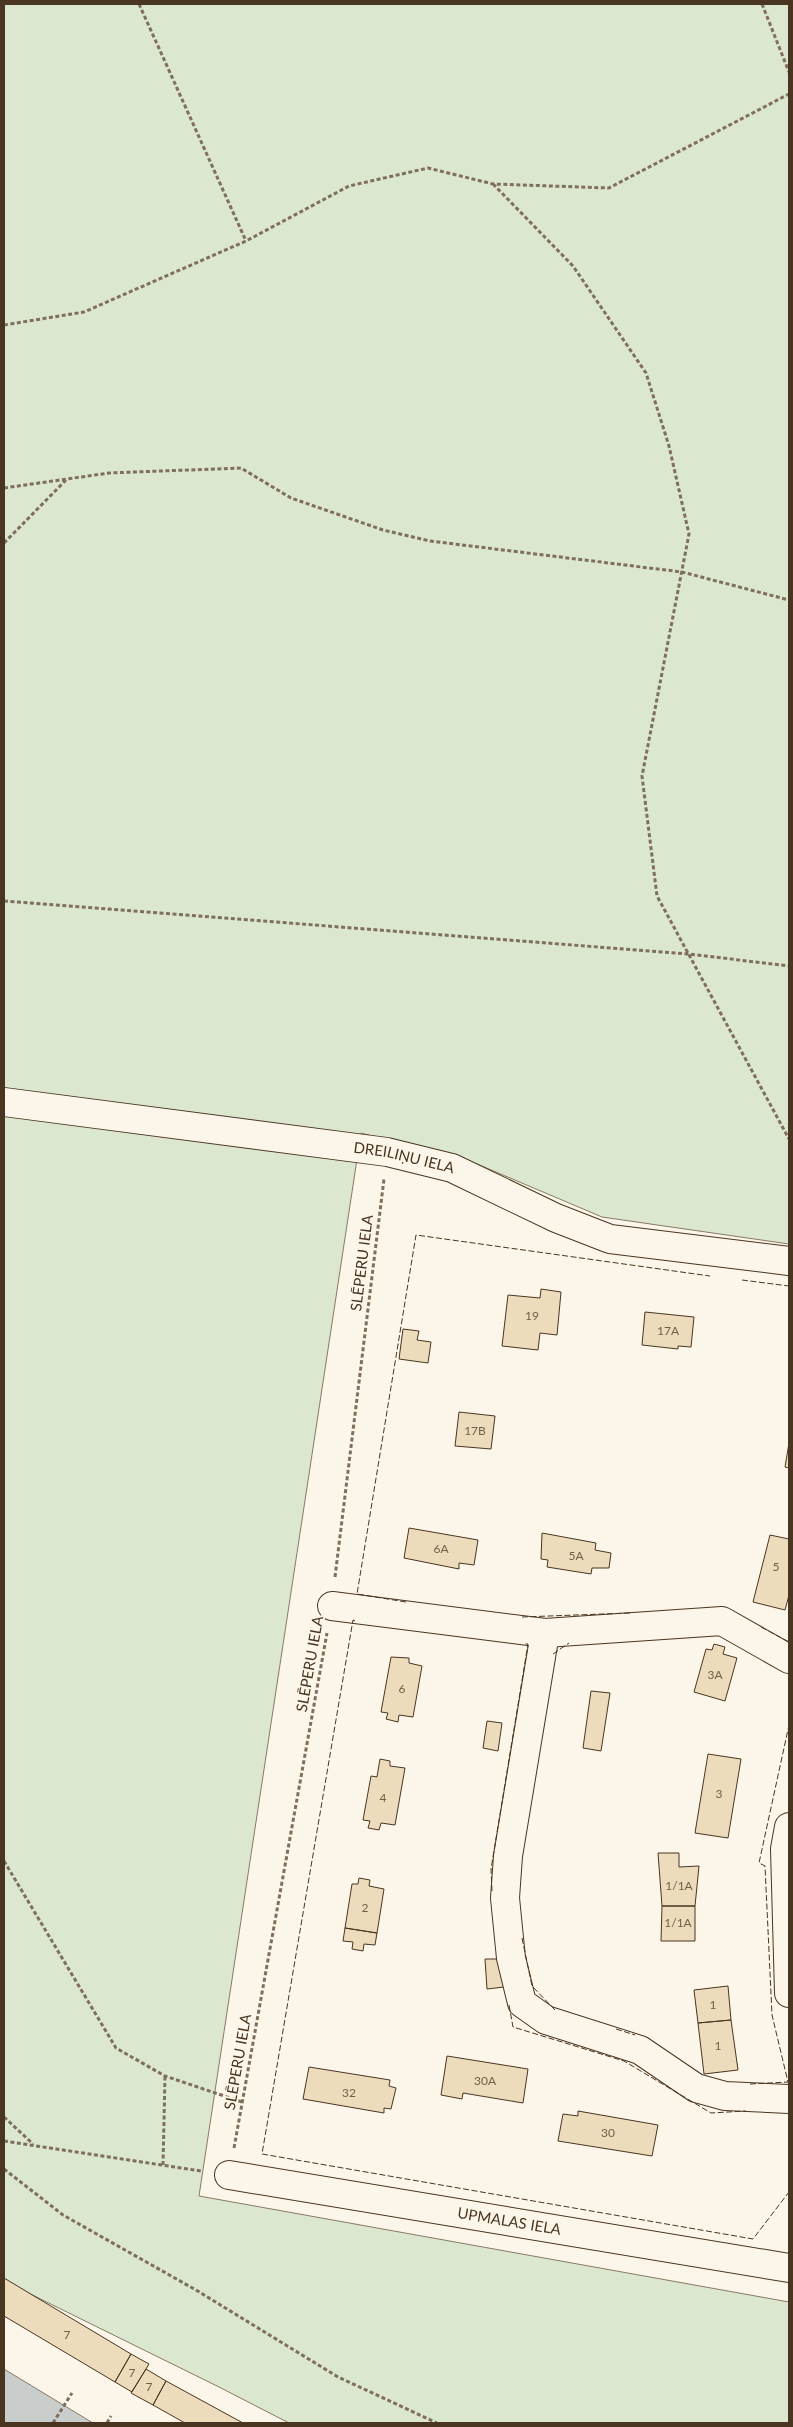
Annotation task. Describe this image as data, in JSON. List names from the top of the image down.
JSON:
{
  "streets": {
    "street": ["DREILIŅU IELA", "UPMALAS IELA"],
    "path": ["SLĒPERU IELA"]
  },
  "crossings": [
    ["DREILIŅU IELA", "SLĒPERU IELA"],
    ["SLĒPERU IELA", "UPMALAS IELA"]
  ],
  "house_numbers": [
    "19",
    "17A",
    "17B",
    "6A",
    "5A",
    "5",
    "3A",
    "6",
    "3",
    "4",
    "1/1A",
    "2",
    "1/1A",
    "1",
    "1",
    "30A",
    "32",
    "30",
    "7",
    "7",
    "7"
  ]
}
